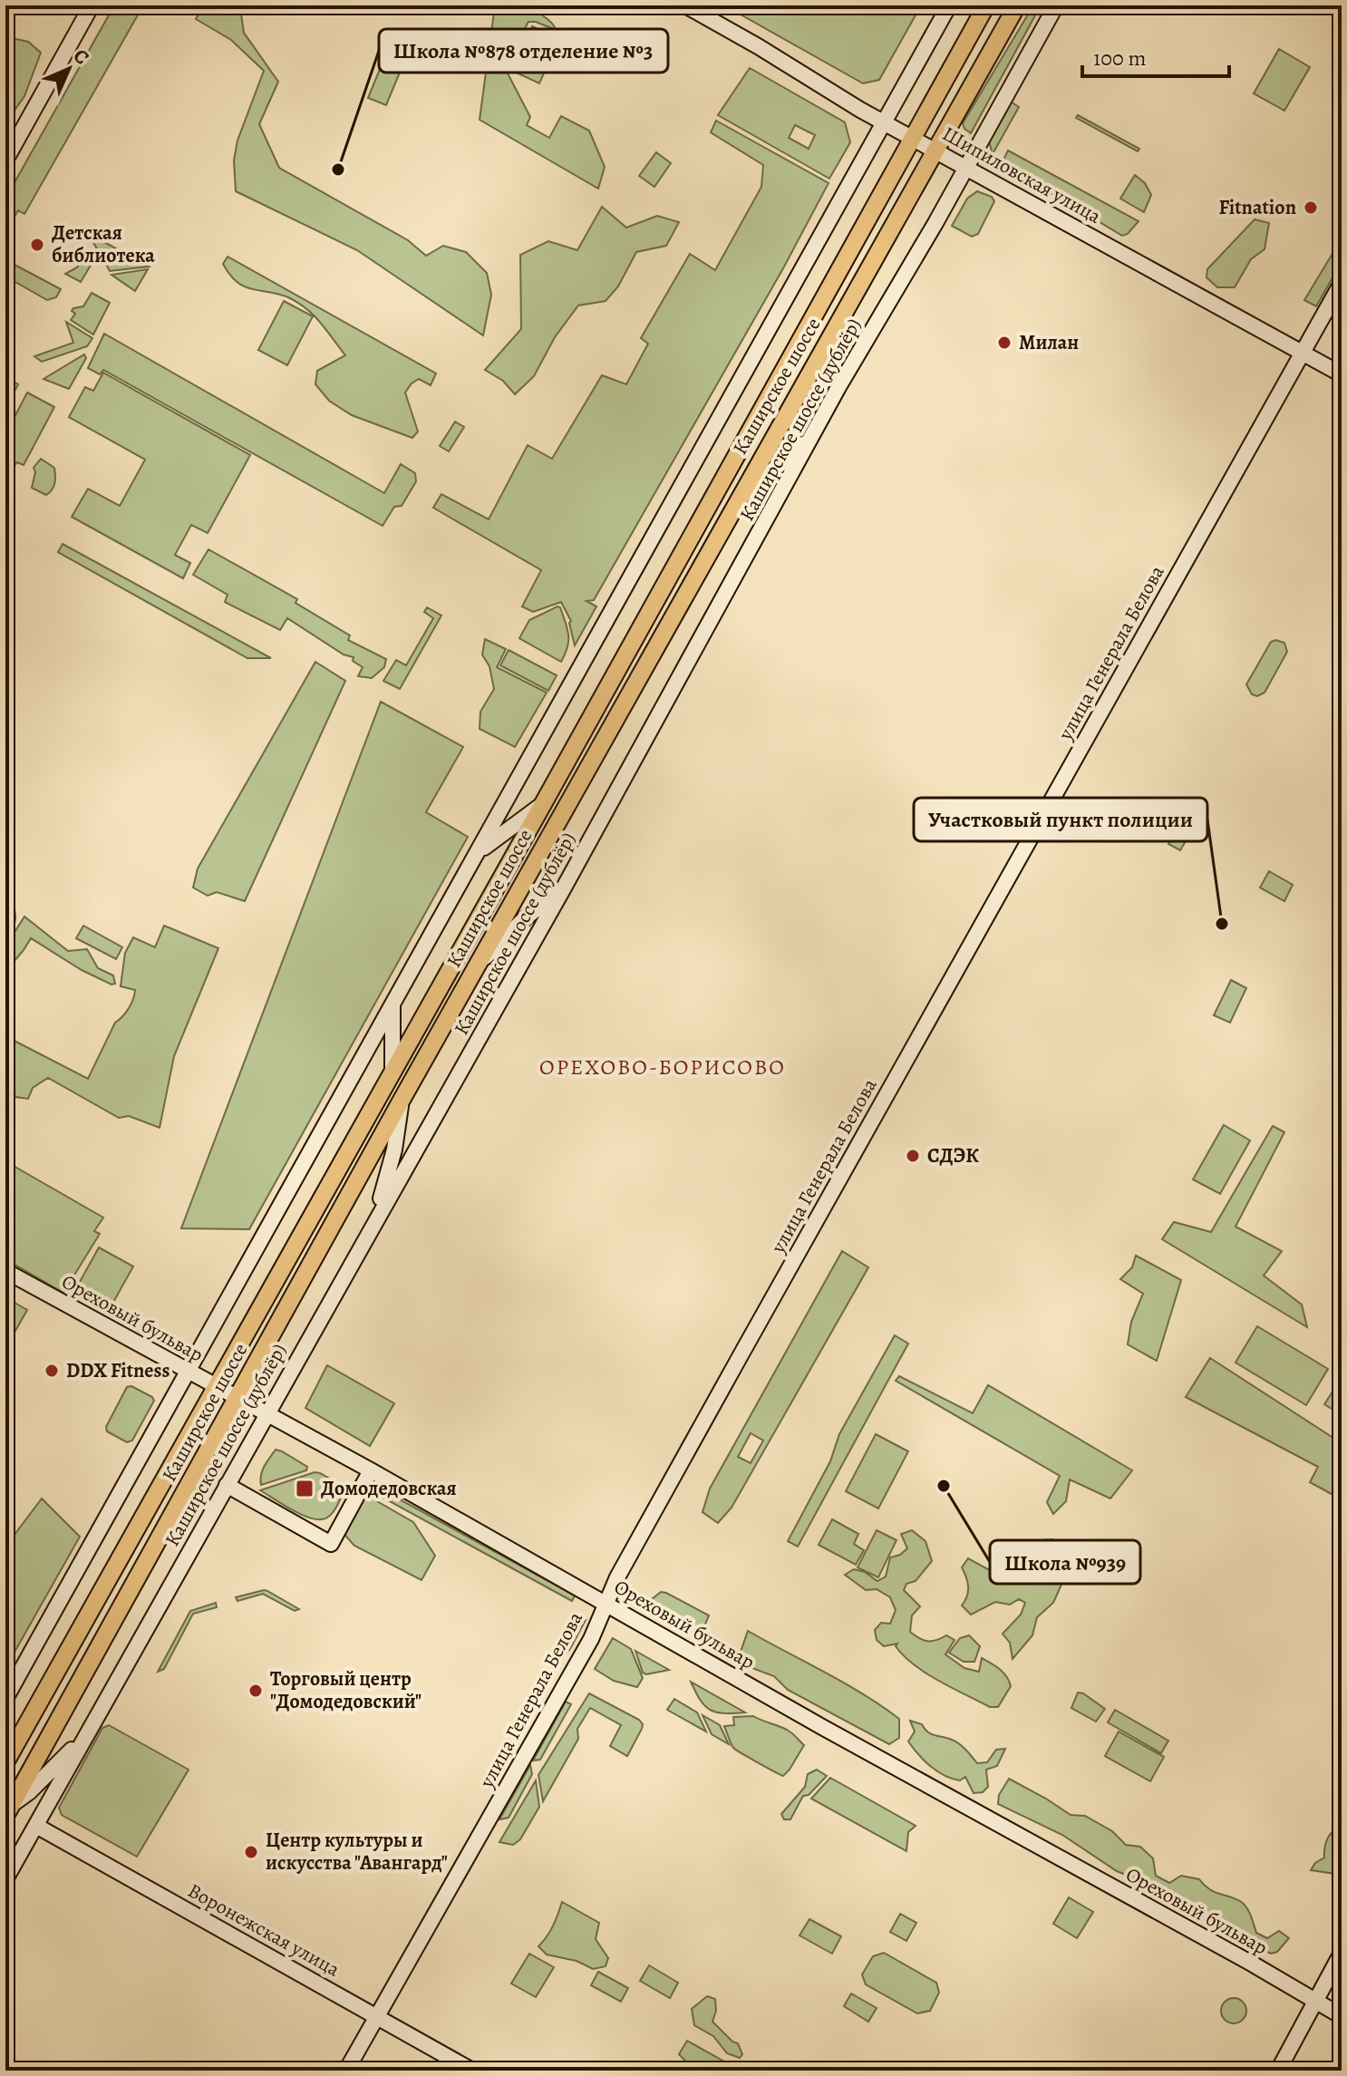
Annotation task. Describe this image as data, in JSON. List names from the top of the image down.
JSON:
{
  "streets": {
    "main road": [
      "Шипиловская улица",
      "Каширское шоссе",
      "Каширское шоссе (дублёр)",
      "улица Генерала Белова",
      "Ореховый бульвар",
      "Воронежская улица"
    ]
  },
  "crossings": [
    ["Шипиловская улица", "Каширское шоссе"],
    ["Шипиловская улица", "Каширское шоссе (дублёр)"],
    ["Шипиловская улица", "улица Генерала Белова"],
    ["Каширское шоссе", "Ореховый бульвар"],
    ["Каширское шоссе (дублёр)", "Ореховый бульвар"],
    ["Каширское шоссе (дублёр)", "Воронежская улица"],
    ["улица Генерала Белова", "Ореховый бульвар"],
    ["улица Генерала Белова", "Воронежская улица"]
  ],
  "districts": ["ОРЕХОВО-БОРИСОВО"],
  "places": {
    "other": [
      "Школа №878 отделение №3",
      "Fitnation",
      "Детская библиотека",
      "Милан",
      "Участковый пункт полиции",
      "СДЭК",
      "DDX Fitness",
      "Школа №939",
      "Торговый центр \"Домодедовский\"",
      "Центр культуры и искусства \"Авангард\""
    ],
    "transit": ["Домодедовская"]
  },
  "scale_bar": "100 m",
  "north": "top right"
}
